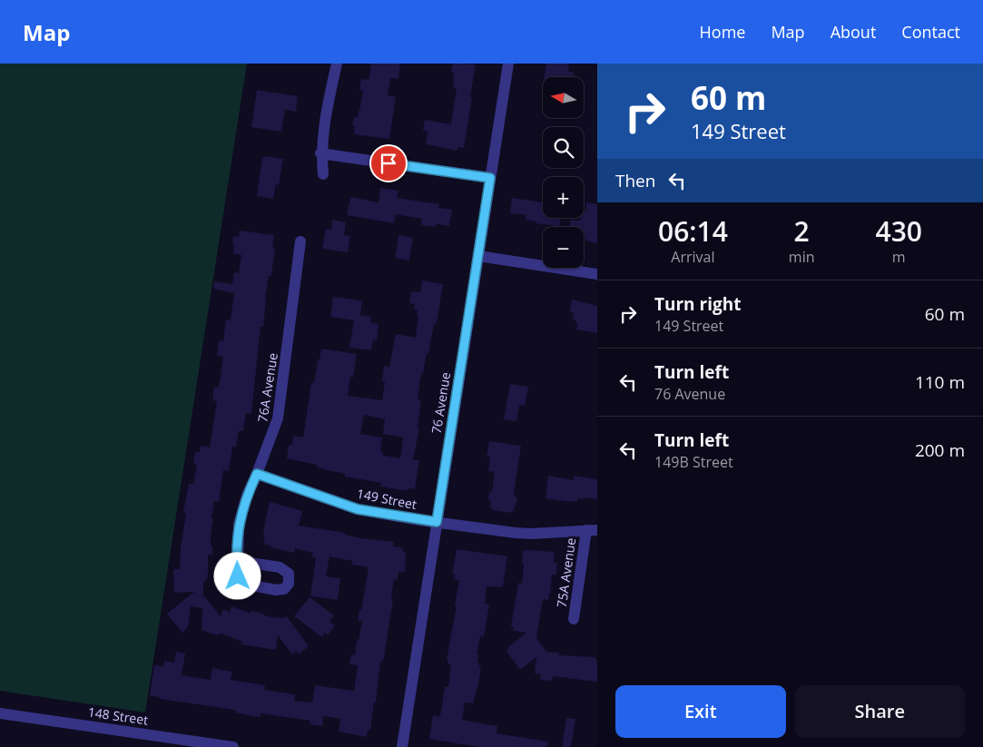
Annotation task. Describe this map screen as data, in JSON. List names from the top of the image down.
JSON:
{
  "streets": {
    "street": [
      "76A Avenue",
      "76 Avenue",
      "149 Street",
      "75A Avenue",
      "148 Street"
    ]
  },
  "crossings": [
    ["76A Avenue", "149 Street"],
    ["76 Avenue", "149 Street"],
    ["149 Street", "75A Avenue"]
  ],
  "north": "left",
  "page": {
    "header": "Map",
    "nav": [
      "Home",
      "Map",
      "About",
      "Contact"
    ],
    "turn": ["60 m", "149 Street"],
    "map_buttons": ["+", "−"],
    "then": "Then",
    "eta": [
      "06:14",
      "Arrival",
      "2",
      "min",
      "430",
      "m"
    ],
    "list": [
      {
        "name": "Turn right",
        "note": "149 Street",
        "value": "60 m"
      },
      {
        "name": "Turn left",
        "note": "76 Avenue",
        "value": "110 m"
      },
      {
        "name": "Turn left",
        "note": "149B Street",
        "value": "200 m"
      }
    ],
    "buttons": ["Exit", "Share"]
  }
}
